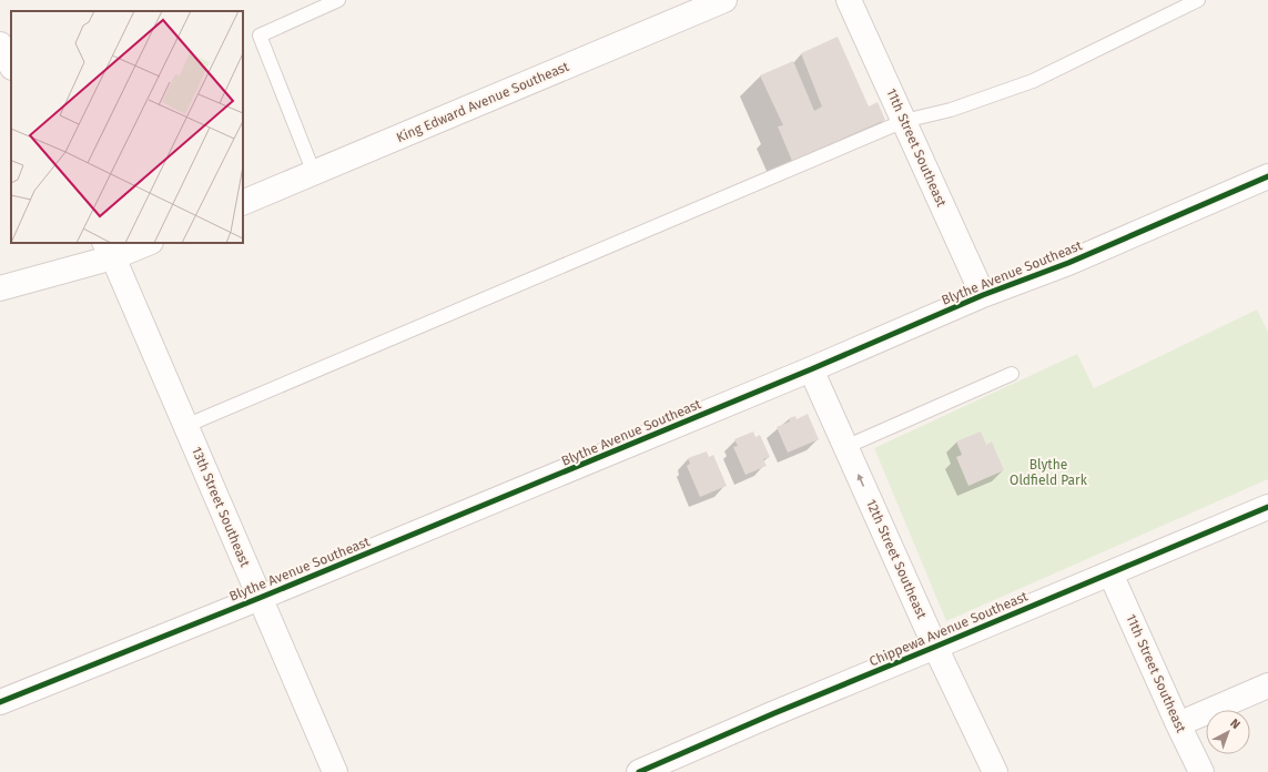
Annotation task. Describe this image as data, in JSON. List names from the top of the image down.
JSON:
{
  "streets": {
    "street": [
      "King Edward Avenue Southeast",
      "11th Street Southeast",
      "Blythe Avenue Southeast",
      "13th Street Southeast",
      "12th Street Southeast",
      "Chippewa Avenue Southeast"
    ]
  },
  "crossings": [
    ["11th Street Southeast", "Blythe Avenue Southeast"],
    ["11th Street Southeast", "Chippewa Avenue Southeast"],
    ["Blythe Avenue Southeast", "13th Street Southeast"],
    ["Blythe Avenue Southeast", "12th Street Southeast"],
    ["12th Street Southeast", "Chippewa Avenue Southeast"]
  ],
  "one_way": ["12th Street Southeast"],
  "parks": ["Blythe Oldfield Park"],
  "north": "top right"
}
